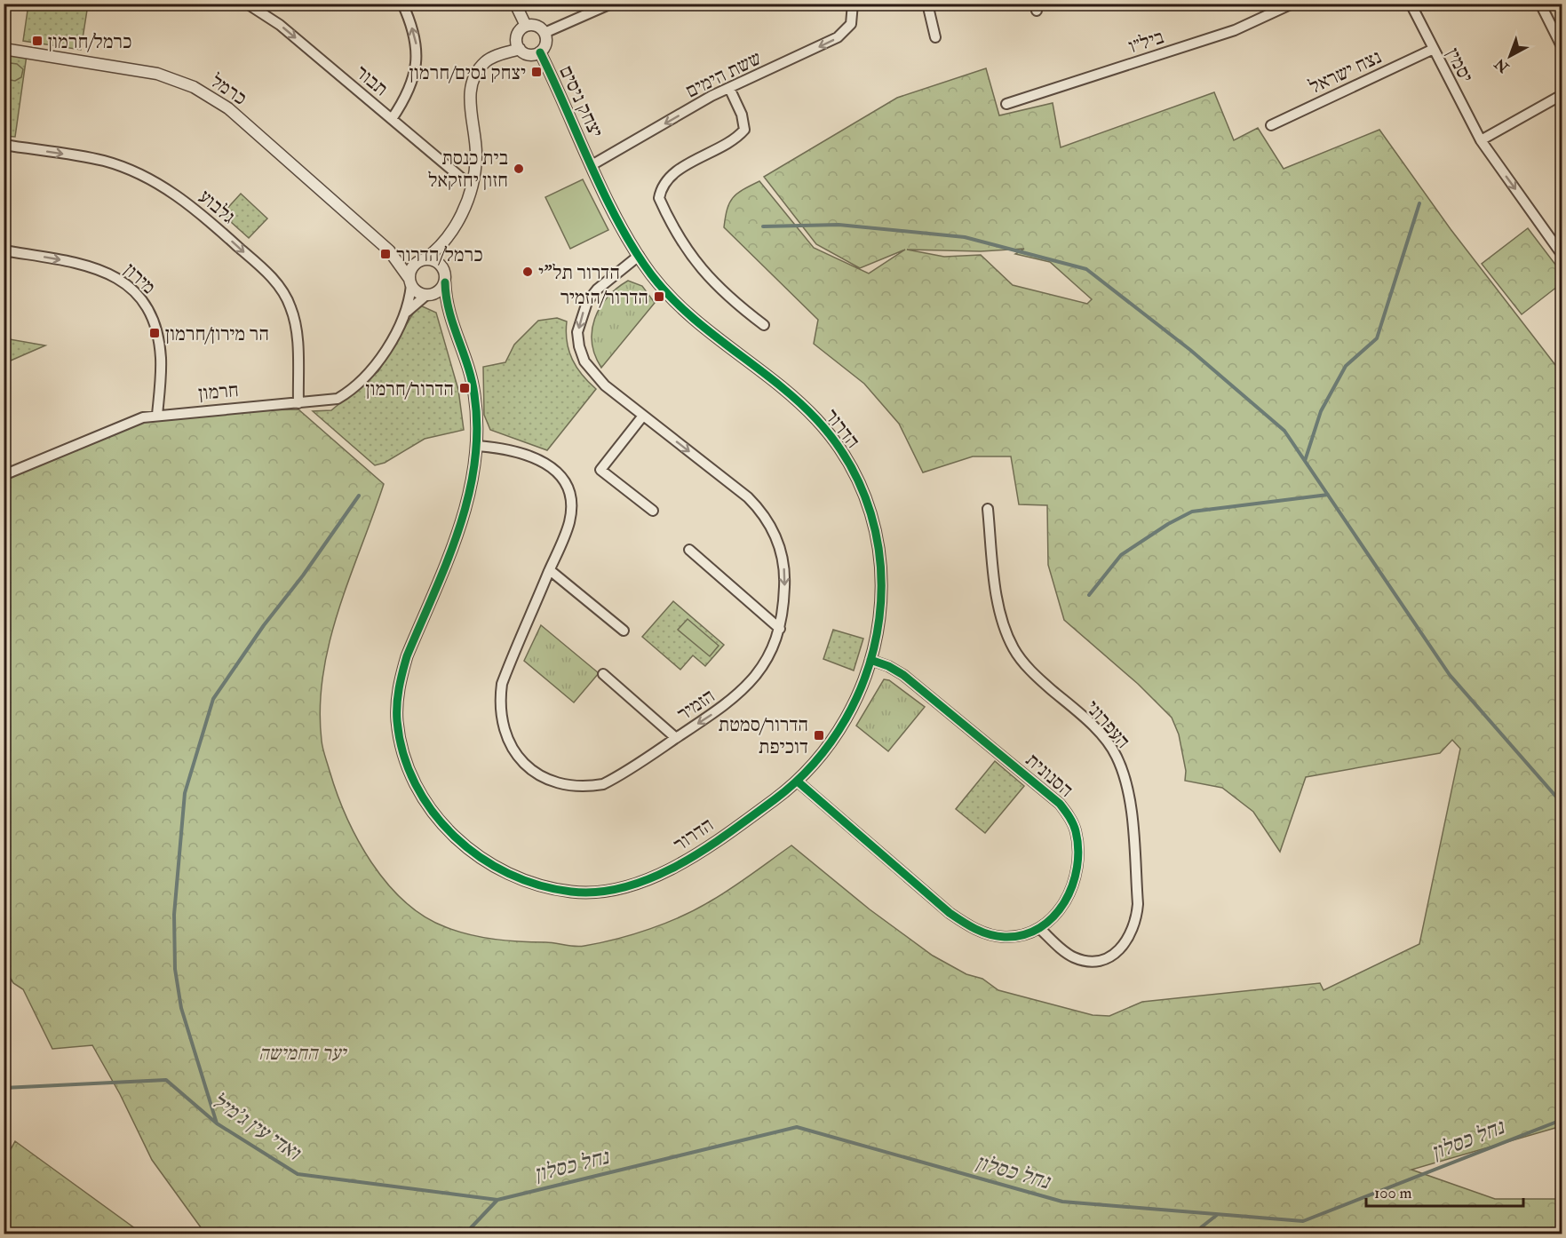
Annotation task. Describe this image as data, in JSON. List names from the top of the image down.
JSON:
{
  "streets": {
    "street": [
      "ביל״ו",
      "יסמין",
      "נצח ישראל",
      "ששת הימים",
      "תבור",
      "כרמל",
      "יצחק ניסים",
      "גלבוע",
      "מירון",
      "חרמון",
      "הדרור",
      "הזמיר",
      "העפרוני",
      "הסנונית"
    ]
  },
  "crossings": [
    ["יסמין", "נצח ישראל"],
    ["ששת הימים", "יצחק ניסים"],
    ["ששת הימים", "הדרור"],
    ["כרמל", "חרמון"],
    ["כרמל", "הדרור"],
    ["יצחק ניסים", "הדרור"],
    ["גלבוע", "חרמון"],
    ["מירון", "חרמון"],
    ["חרמון", "הדרור"],
    ["הדרור", "הזמיר"],
    ["הדרור", "הסנונית"],
    ["העפרוני", "הסנונית"]
  ],
  "one_way": [
    "יסמין",
    "ששת הימים",
    "תבור",
    "גלבוע",
    "מירון"
  ],
  "water": ["ואדי עין ג'מיל", "נחל כסלון"],
  "parks": ["יער החמישה"],
  "places": {
    "transit": [
      "כרמל/חרמון",
      "יצחק נסים/חרמון",
      "כרמל/הדרור",
      "הדרור/הזמיר",
      "הר מירון/חרמון",
      "הדרור/חרמון",
      "הדרור/סמטת דוכיפת"
    ],
    "other": ["בית כנסת חזון יחזקאל", "הדרור תל\"י"]
  },
  "scale_bar": "100 m",
  "north": "bottom left"
}
